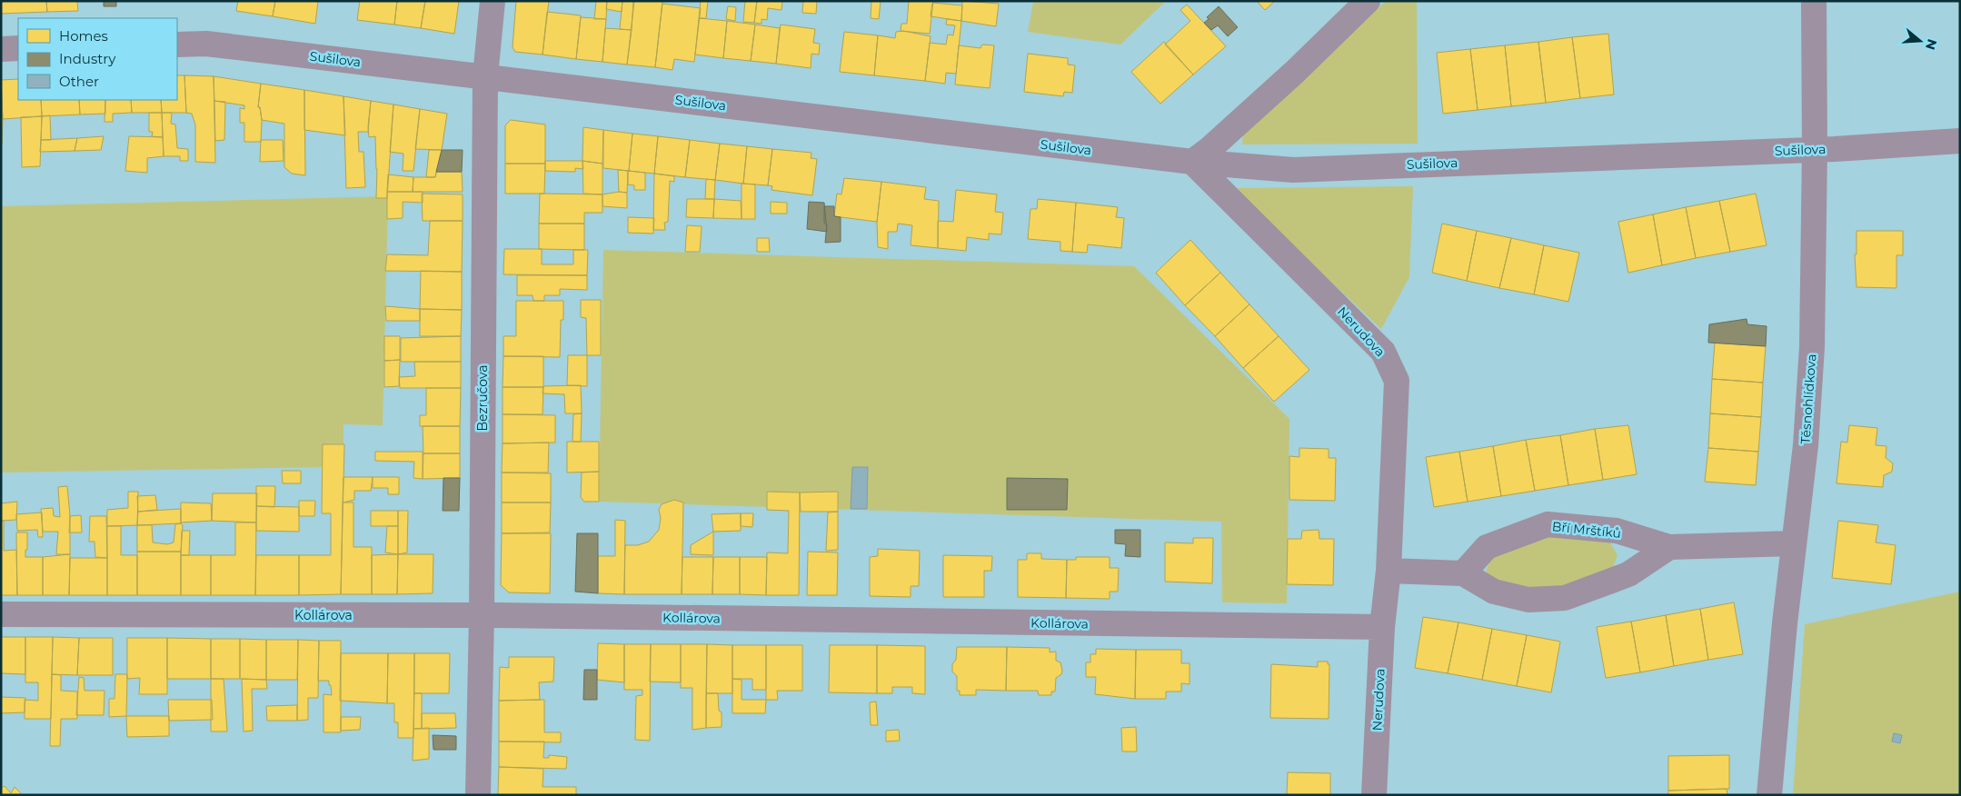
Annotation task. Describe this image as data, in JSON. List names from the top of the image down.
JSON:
{
  "streets": {
    "street": [
      "Sušilova",
      "Nerudova",
      "Bezručova",
      "Těsnohlídkova",
      "Bří Mrštíků",
      "Kollárova"
    ]
  },
  "crossings": [
    ["Sušilova", "Nerudova"],
    ["Sušilova", "Bezručova"],
    ["Sušilova", "Těsnohlídkova"],
    ["Nerudova", "Kollárova"],
    ["Bezručova", "Kollárova"],
    ["Těsnohlídkova", "Bří Mrštíků"]
  ],
  "legend": ["Homes", "Industry", "Other"],
  "north": "right"
}
